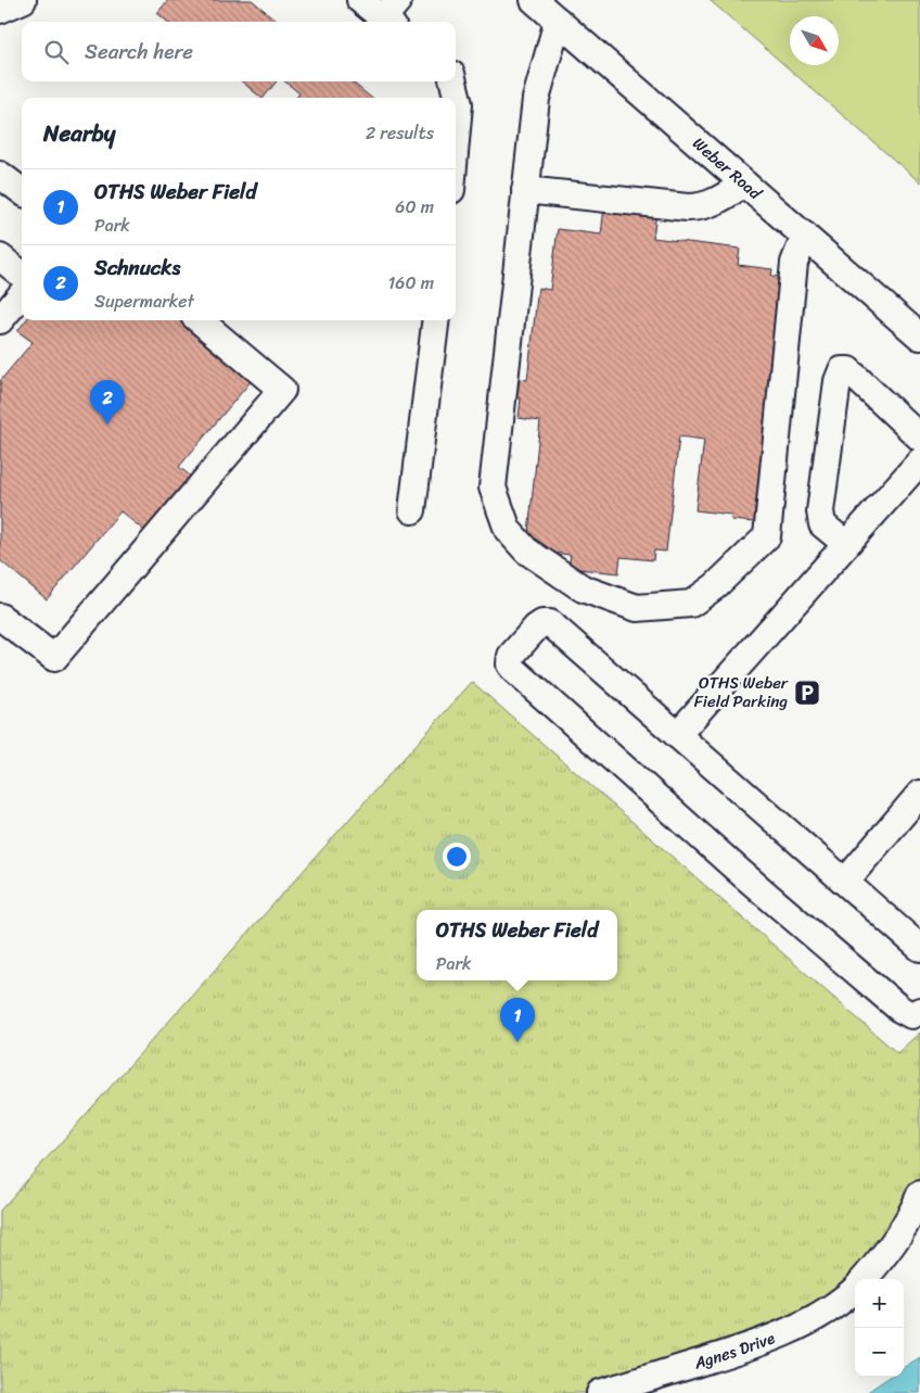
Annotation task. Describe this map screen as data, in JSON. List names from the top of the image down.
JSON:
{
  "streets": {
    "street": ["Weber Road", "Agnes Drive"]
  },
  "places": {
    "parking": ["OTHS Weber Field Parking"]
  },
  "north": "bottom right",
  "page": {
    "search": "Search here",
    "heading": ["Nearby", "2 results"],
    "list": [
      {
        "mark": "1",
        "name": "OTHS Weber Field",
        "note": "Park",
        "value": "60 m"
      },
      {
        "mark": "2",
        "name": "Schnucks",
        "note": "Supermarket",
        "value": "160 m"
      }
    ],
    "pins": ["2", "1"],
    "popup": ["OTHS Weber Field", "Park"],
    "map_buttons": ["+", "−"]
  }
}
